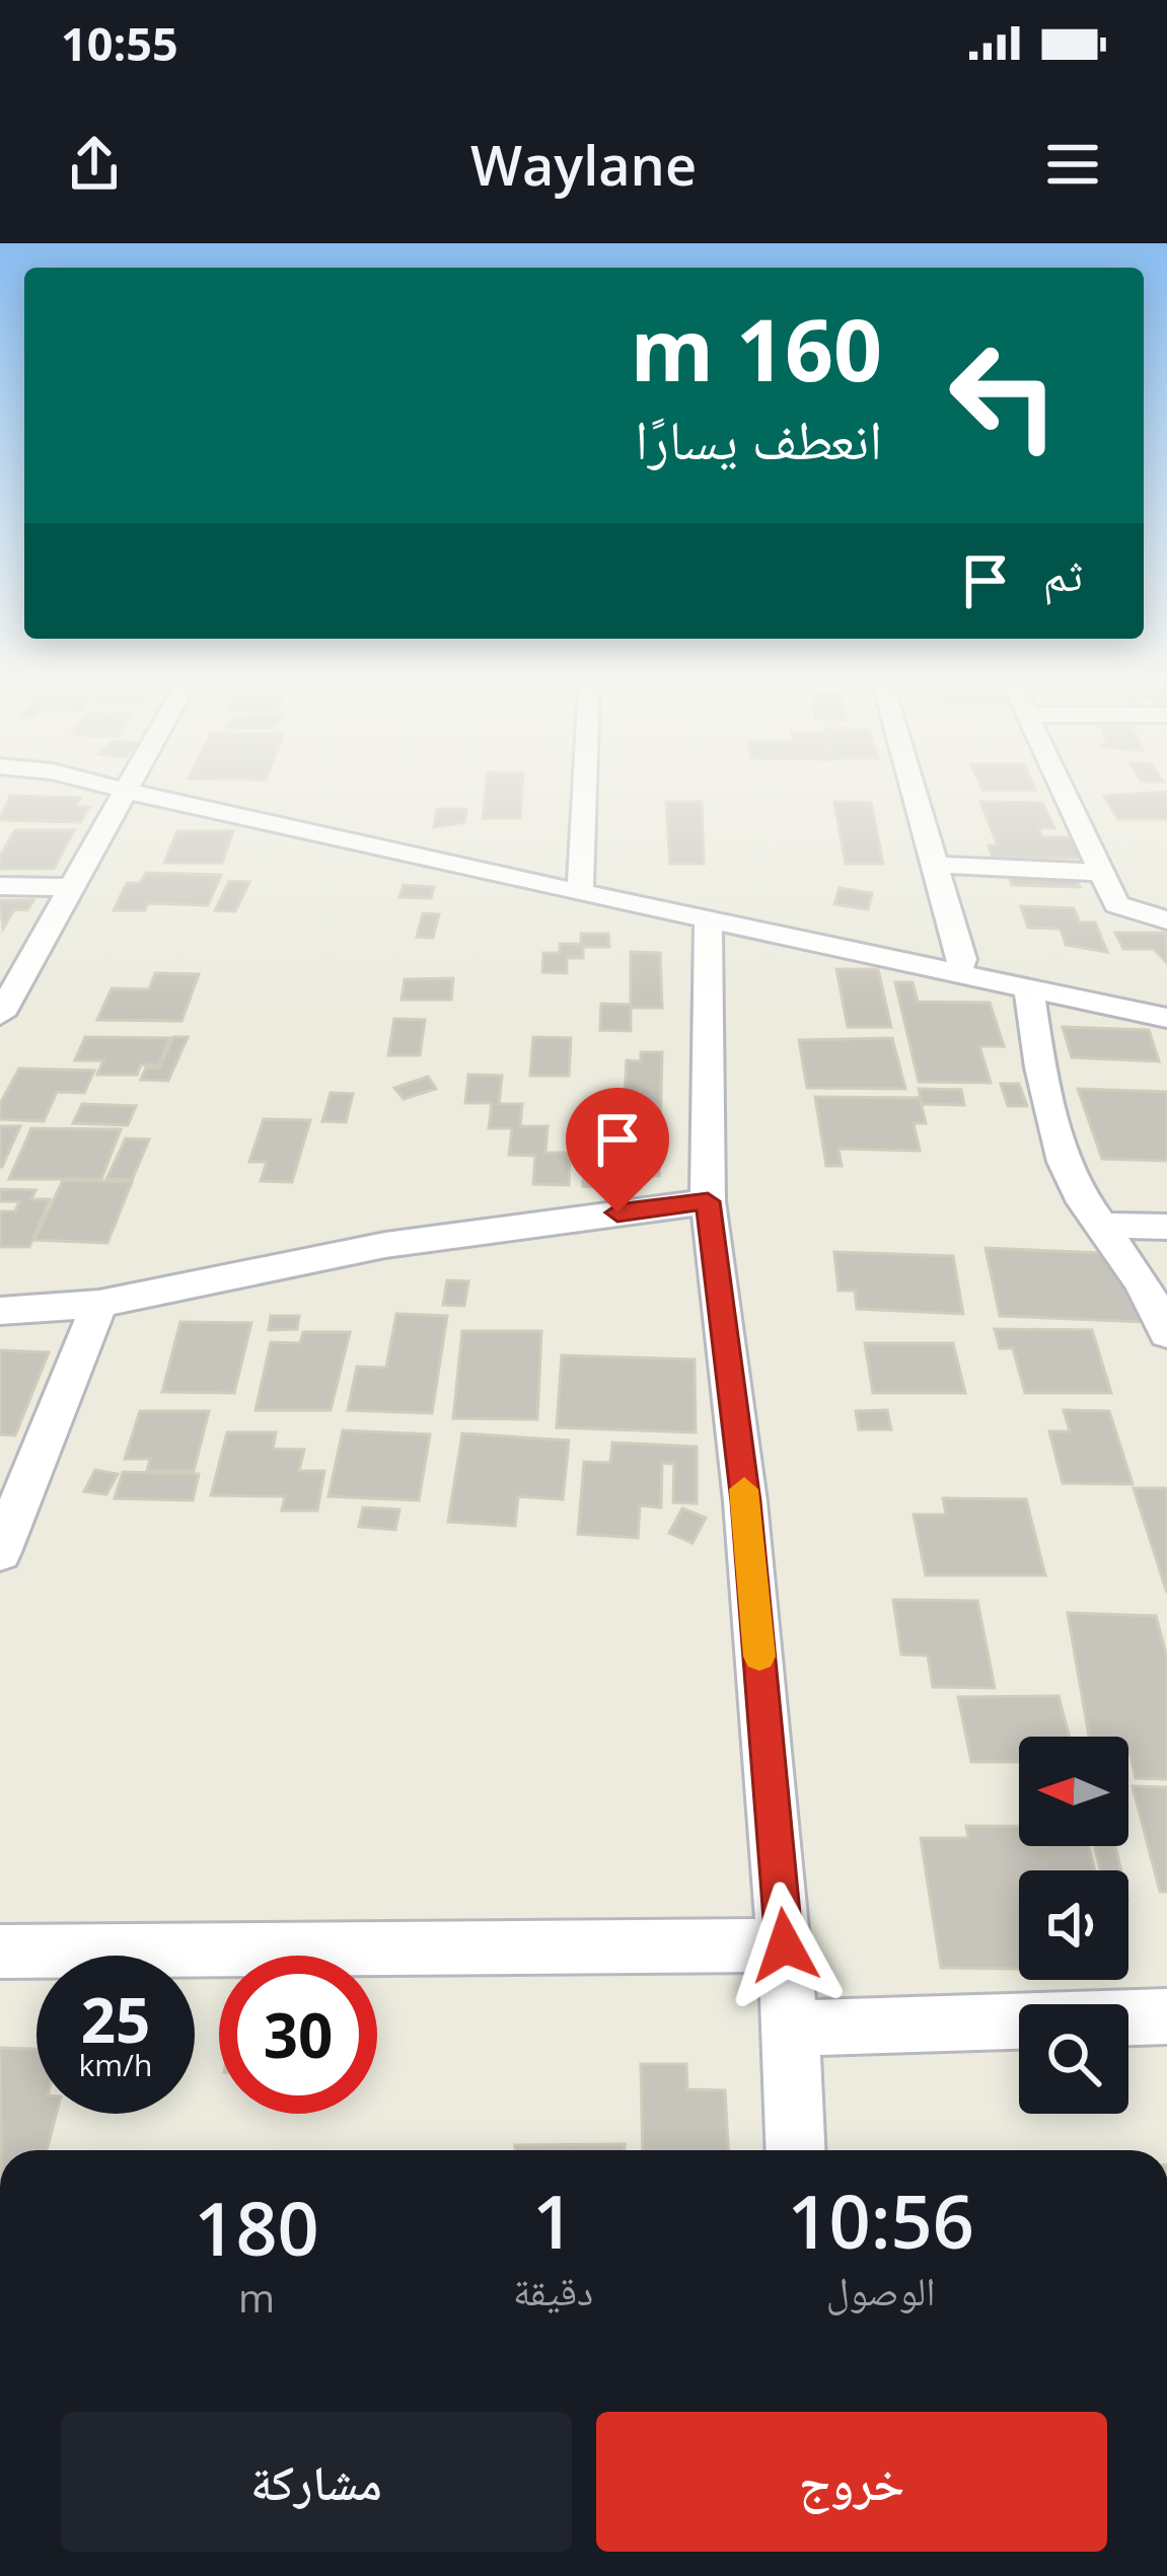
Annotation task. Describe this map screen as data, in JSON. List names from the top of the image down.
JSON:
{
  "north": "left",
  "page": {
    "status": "10:55",
    "header": "Waylane",
    "turn": ["160 m", "انعطف يسارًا"],
    "then": "ثم",
    "speed": "25 km/h",
    "limit": "30",
    "eta": [
      "10:56",
      "الوصول",
      "1",
      "دقيقة",
      "180",
      "m"
    ],
    "buttons": ["خروج", "مشاركة"]
  }
}
